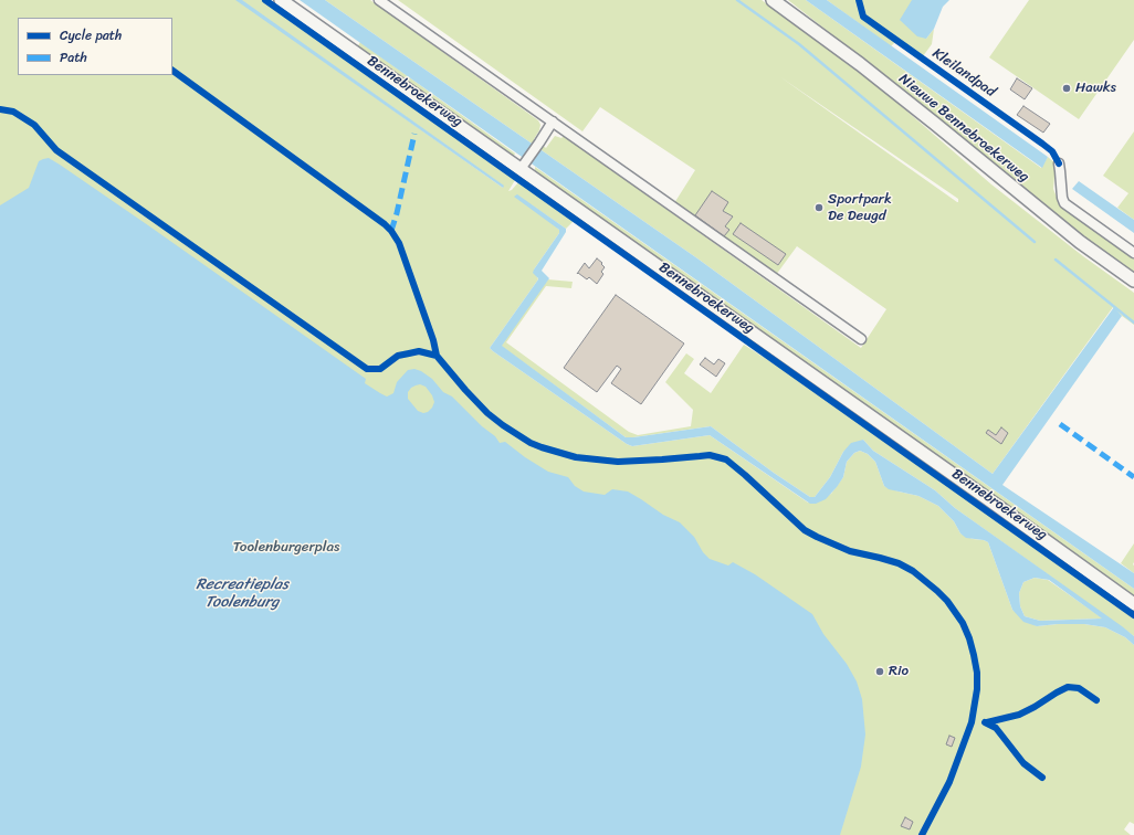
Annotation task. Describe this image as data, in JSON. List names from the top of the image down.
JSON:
{
  "streets": {
    "street": ["Bennebroekerweg", "Nieuwe Bennebroekerweg"],
    "cycle path": ["Kleilandpad"]
  },
  "water": ["Recreatieplas Toolenburg"],
  "parks": ["Toolenburgerplas"],
  "places": ["Hawks", "Sportpark De Deugd", "Rio"],
  "legend": ["Cycle path", "Path"]
}
